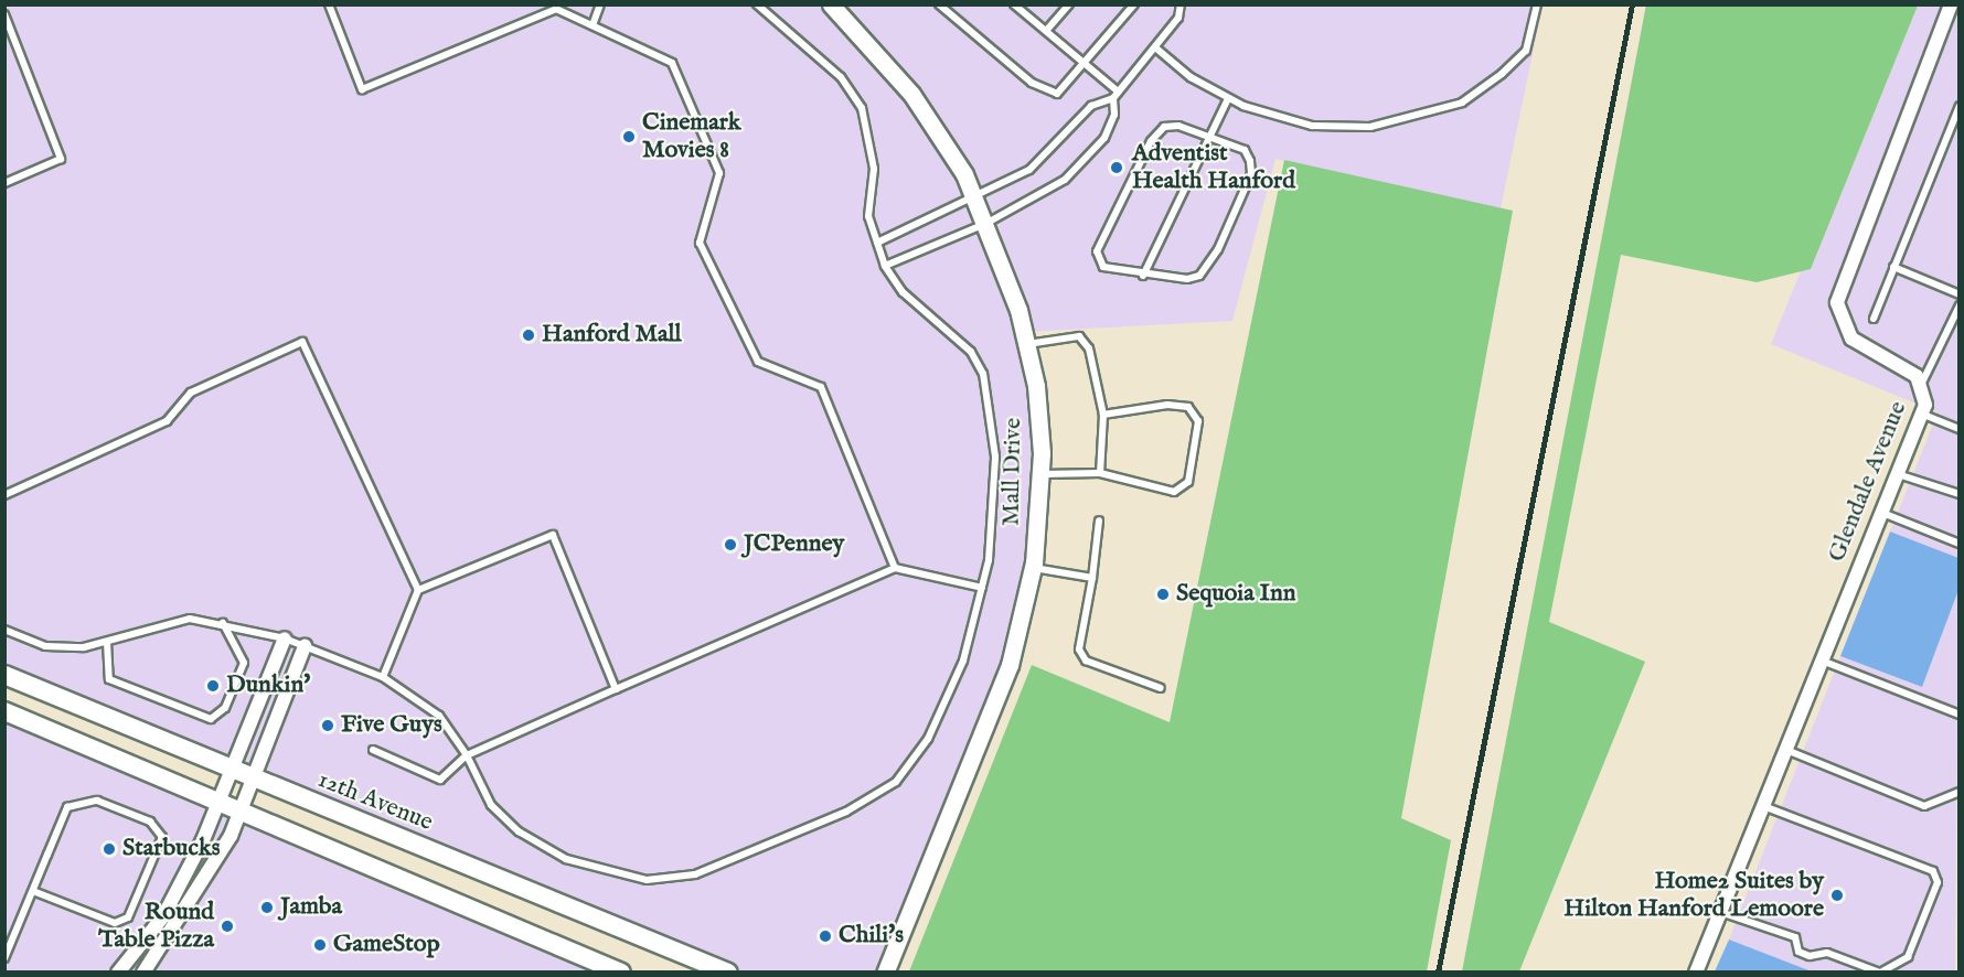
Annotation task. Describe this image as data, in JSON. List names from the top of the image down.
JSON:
{
  "streets": {
    "main road": ["12th Avenue"],
    "street": ["Mall Drive", "Glendale Avenue"]
  },
  "places": [
    "Cinemark Movies 8",
    "Adventist Health Hanford",
    "Hanford Mall",
    "JCPenney",
    "Sequoia Inn",
    "Dunkin'",
    "Five Guys",
    "Starbucks",
    "Home2 Suites by Hilton Hanford Lemoore",
    "Jamba",
    "Round Table Pizza",
    "Chili's",
    "GameStop"
  ]
}
